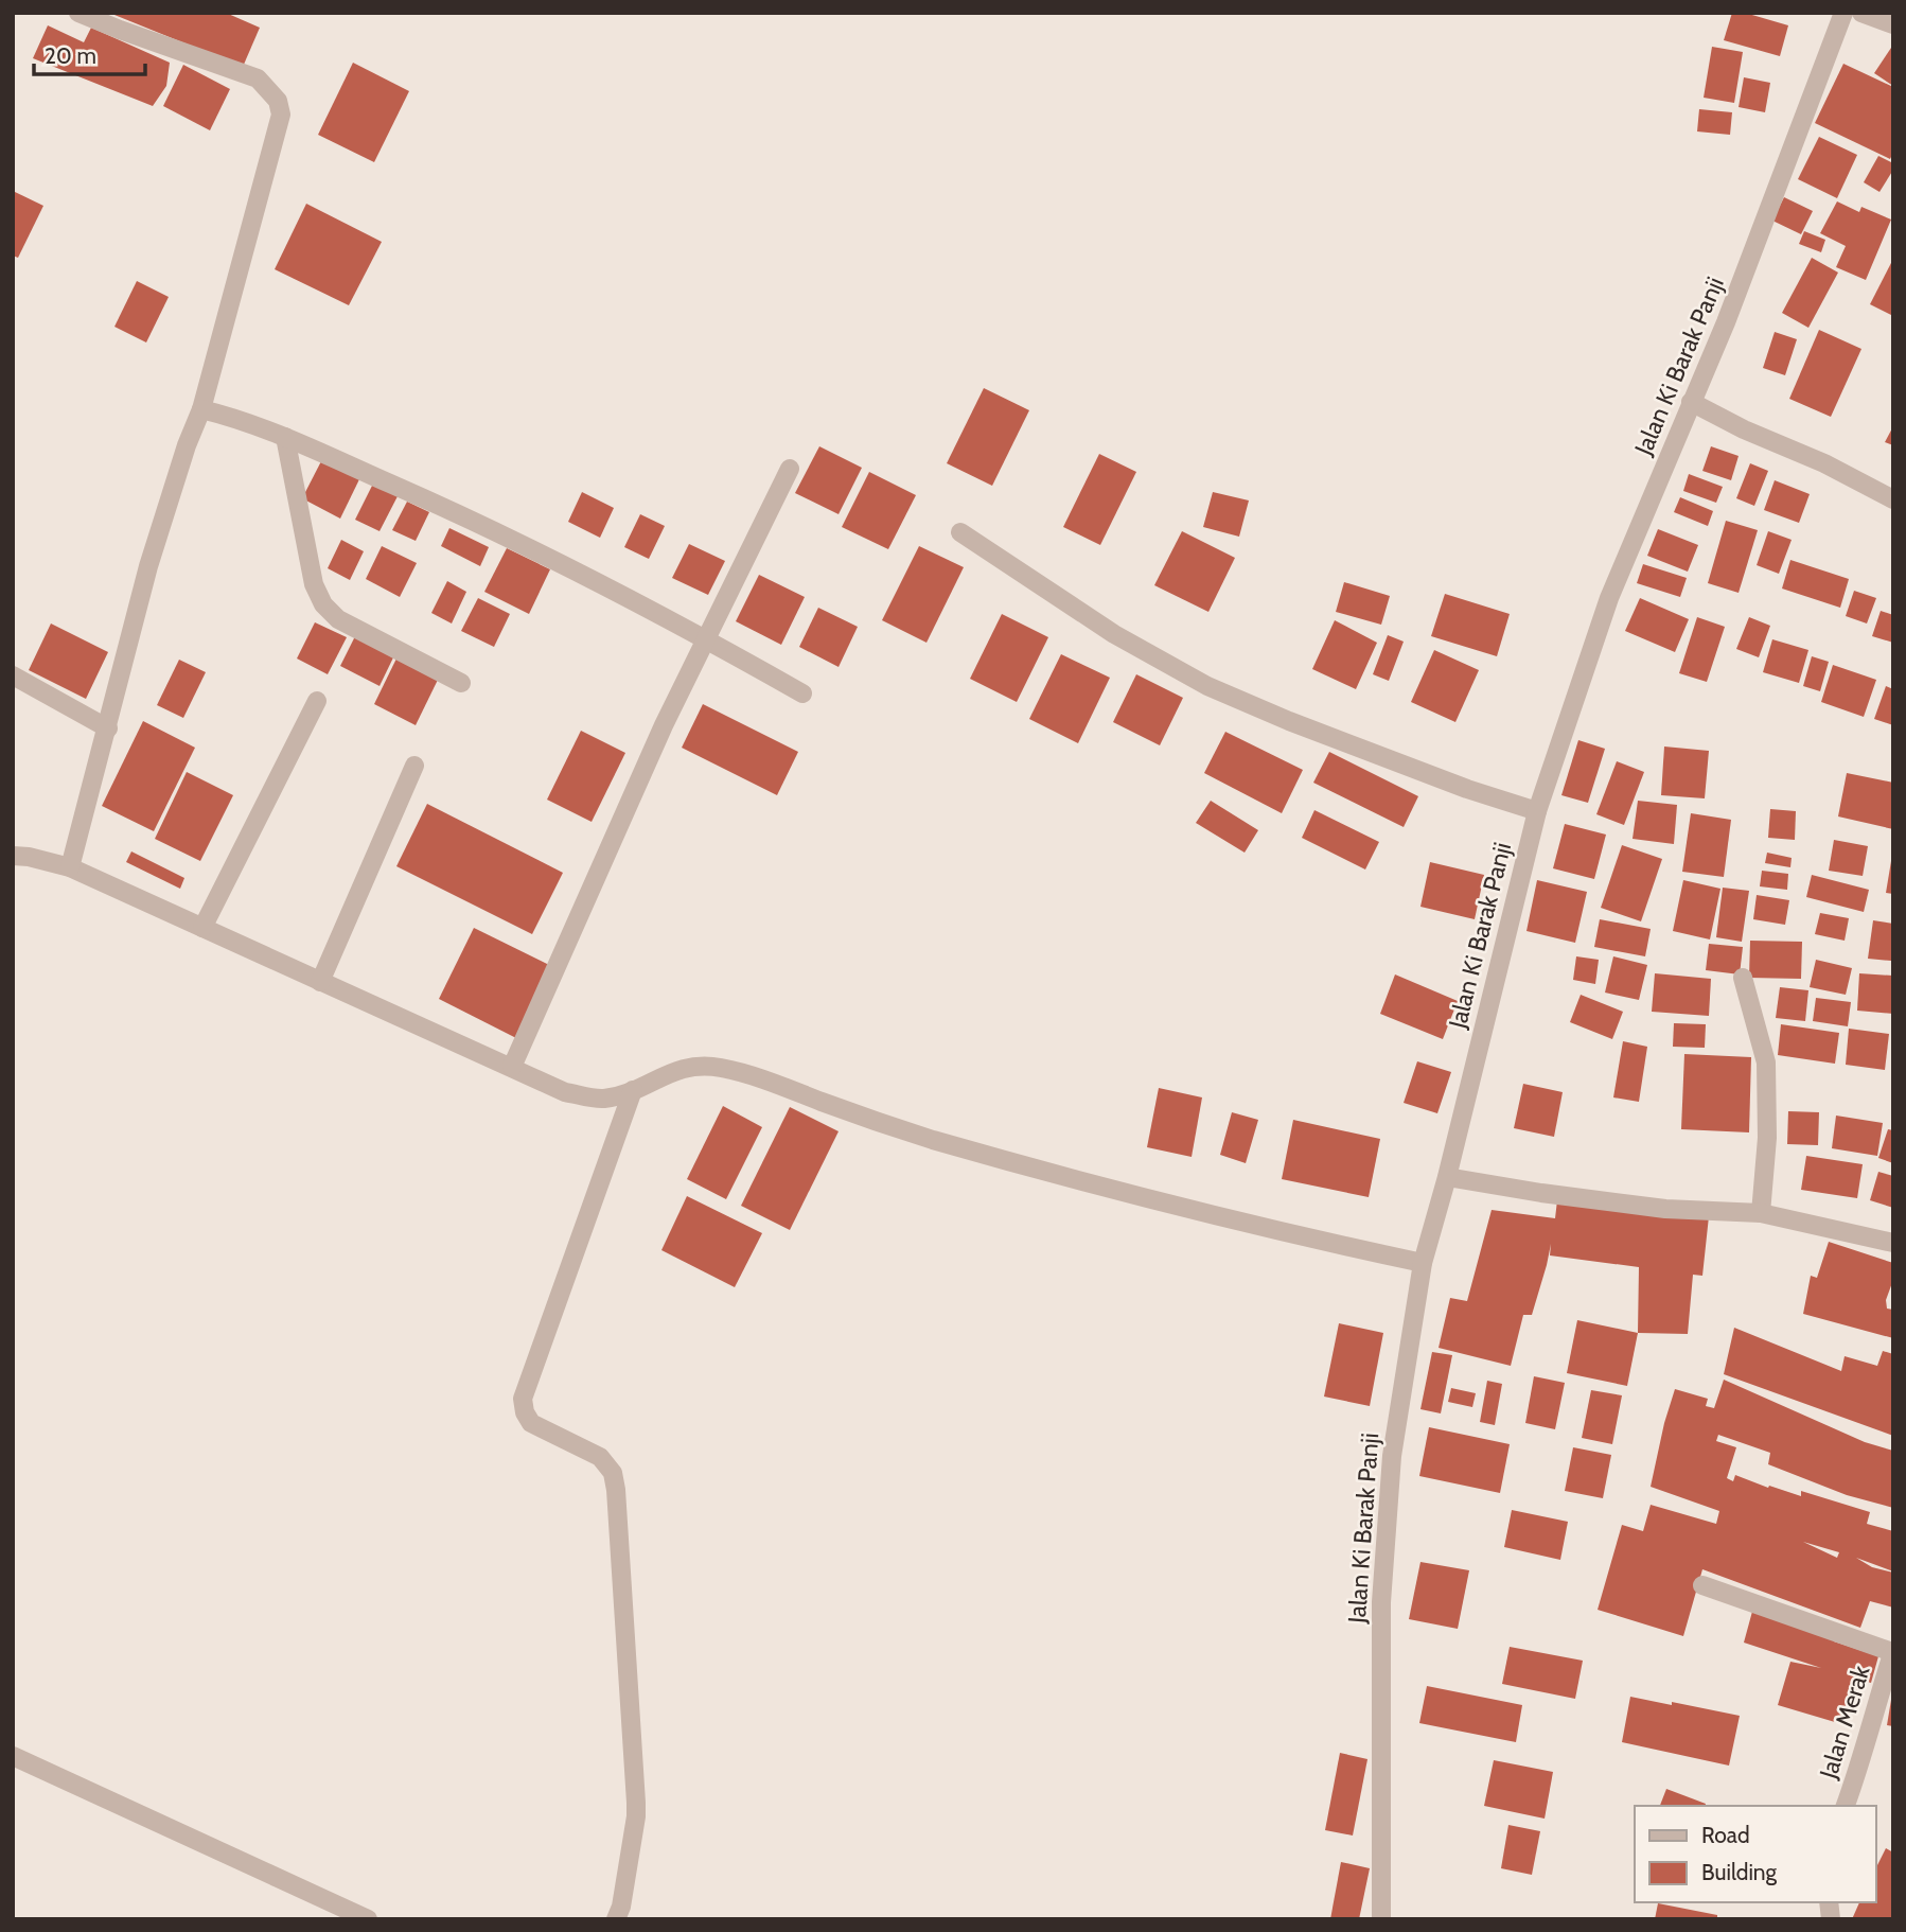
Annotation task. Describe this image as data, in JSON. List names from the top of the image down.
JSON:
{
  "streets": {
    "street": ["Jalan Ki Barak Panji", "Jalan Merak"]
  },
  "legend": ["Road", "Building"],
  "scale_bar": "20 m"
}
